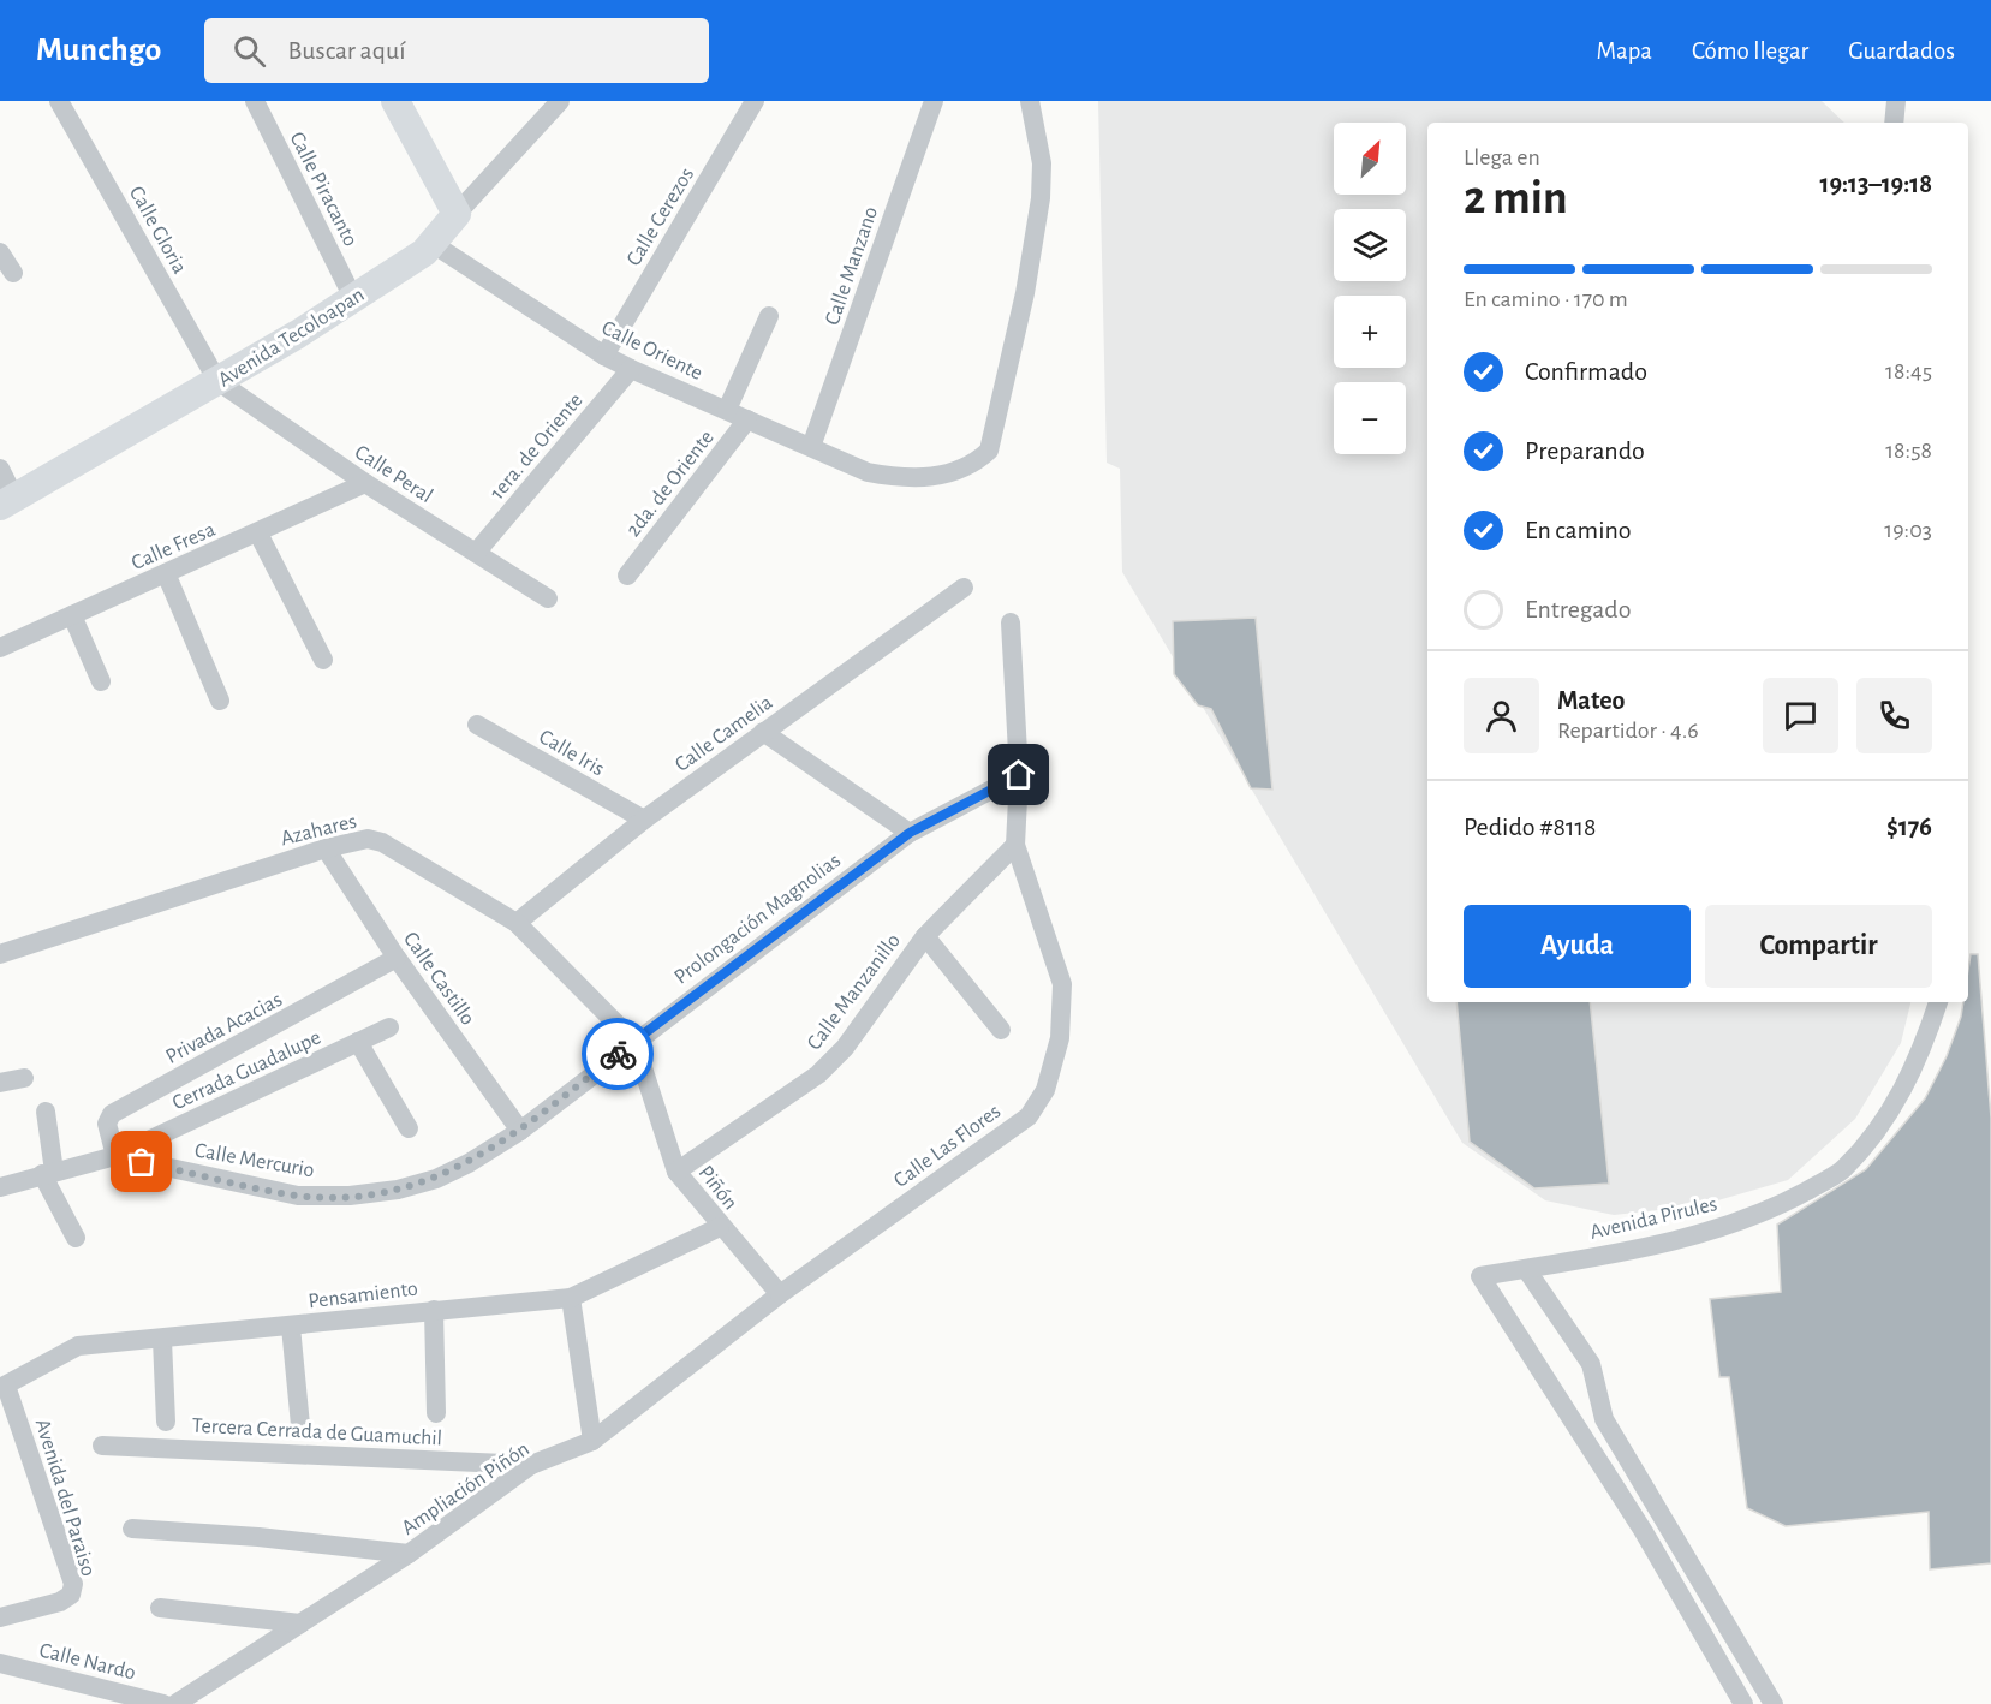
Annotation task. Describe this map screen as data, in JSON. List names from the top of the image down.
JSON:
{
  "streets": {
    "street": [
      "Calle Piracanto",
      "Calle Cerezos",
      "Calle Gloria",
      "Calle Manzano",
      "Avenida Tecoloapan",
      "Calle Oriente",
      "1era. de Oriente",
      "Calle Peral",
      "2da. de Oriente",
      "Calle Fresa",
      "Calle Camelia",
      "Calle Iris",
      "Azahares",
      "Prolongación Magnolias",
      "Calle Castillo",
      "Calle Manzanillo",
      "Privada Acacias",
      "Cerrada Guadalupe",
      "Calle Las Flores",
      "Calle Mercurio",
      "Piñón",
      "Avenida Pirules",
      "Pensamiento",
      "Tercera Cerrada de Guamuchil",
      "Ampliación Piñón",
      "Avenida del Paraiso",
      "Calle Nardo"
    ]
  },
  "crossings": [
    ["Calle Piracanto", "Avenida Tecoloapan"],
    ["Calle Cerezos", "Calle Oriente"],
    ["Calle Gloria", "Avenida Tecoloapan"],
    ["Calle Gloria", "Calle Peral"],
    ["Calle Manzano", "Calle Oriente"],
    ["Avenida Tecoloapan", "Calle Oriente"],
    ["Avenida Tecoloapan", "Calle Peral"],
    ["Calle Oriente", "1era. de Oriente"],
    ["Calle Oriente", "2da. de Oriente"],
    ["1era. de Oriente", "Calle Peral"],
    ["Calle Peral", "Calle Fresa"],
    ["Calle Camelia", "Calle Iris"],
    ["Calle Camelia", "Azahares"],
    ["Azahares", "Prolongación Magnolias"],
    ["Azahares", "Calle Castillo"],
    ["Azahares", "Calle Mercurio"],
    ["Azahares", "Piñón"],
    ["Prolongación Magnolias", "Calle Mercurio"],
    ["Prolongación Magnolias", "Piñón"],
    ["Calle Castillo", "Privada Acacias"],
    ["Calle Castillo", "Calle Mercurio"],
    ["Calle Manzanillo", "Calle Las Flores"],
    ["Calle Manzanillo", "Piñón"],
    ["Privada Acacias", "Cerrada Guadalupe"],
    ["Privada Acacias", "Calle Mercurio"],
    ["Cerrada Guadalupe", "Calle Mercurio"],
    ["Calle Las Flores", "Piñón"],
    ["Calle Las Flores", "Ampliación Piñón"],
    ["Calle Mercurio", "Piñón"],
    ["Piñón", "Pensamiento"],
    ["Piñón", "Ampliación Piñón"],
    ["Pensamiento", "Avenida del Paraiso"],
    ["Tercera Cerrada de Guamuchil", "Ampliación Piñón"]
  ],
  "north": "top right",
  "page": {
    "header": "Munchgo",
    "search": "Buscar aquí",
    "nav": ["Mapa", "Cómo llegar", "Guardados"],
    "map_buttons": ["+", "−"],
    "heading": ["2 min", "Llega en", "19:13–19:18"],
    "panel": [
      "Mateo",
      "Repartidor · 4.6",
      "Pedido #8118",
      "$176"
    ],
    "bar": "En camino · 170 m",
    "list": [
      ["Confirmado", "18:45"],
      ["Preparando", "18:58"],
      ["En camino", "19:03"],
      "Entregado"
    ],
    "buttons": ["Ayuda", "Compartir"]
  }
}
